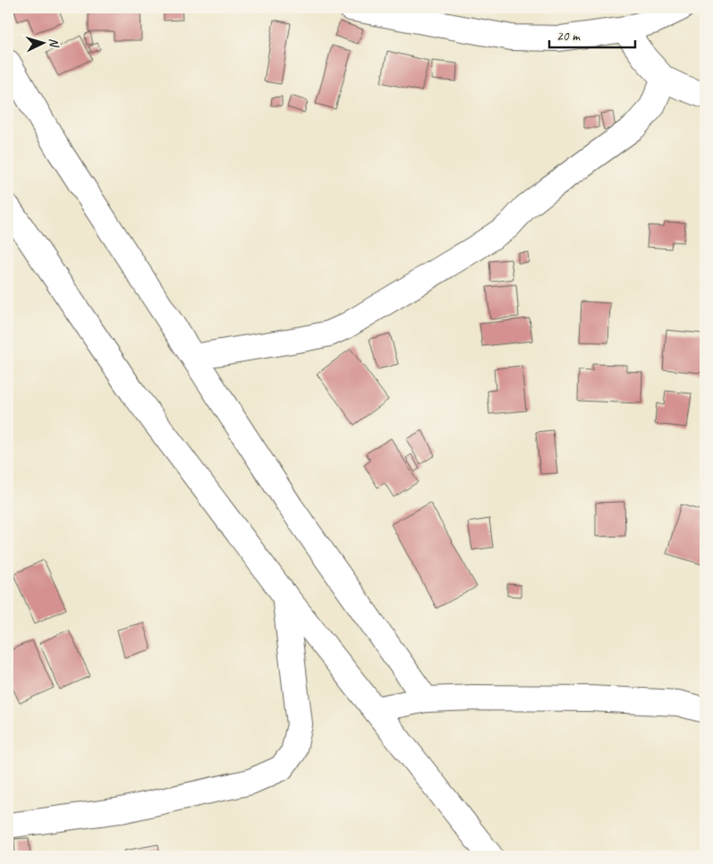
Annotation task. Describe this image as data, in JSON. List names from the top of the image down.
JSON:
{
  "scale_bar": "20 m",
  "north": "right"
}
